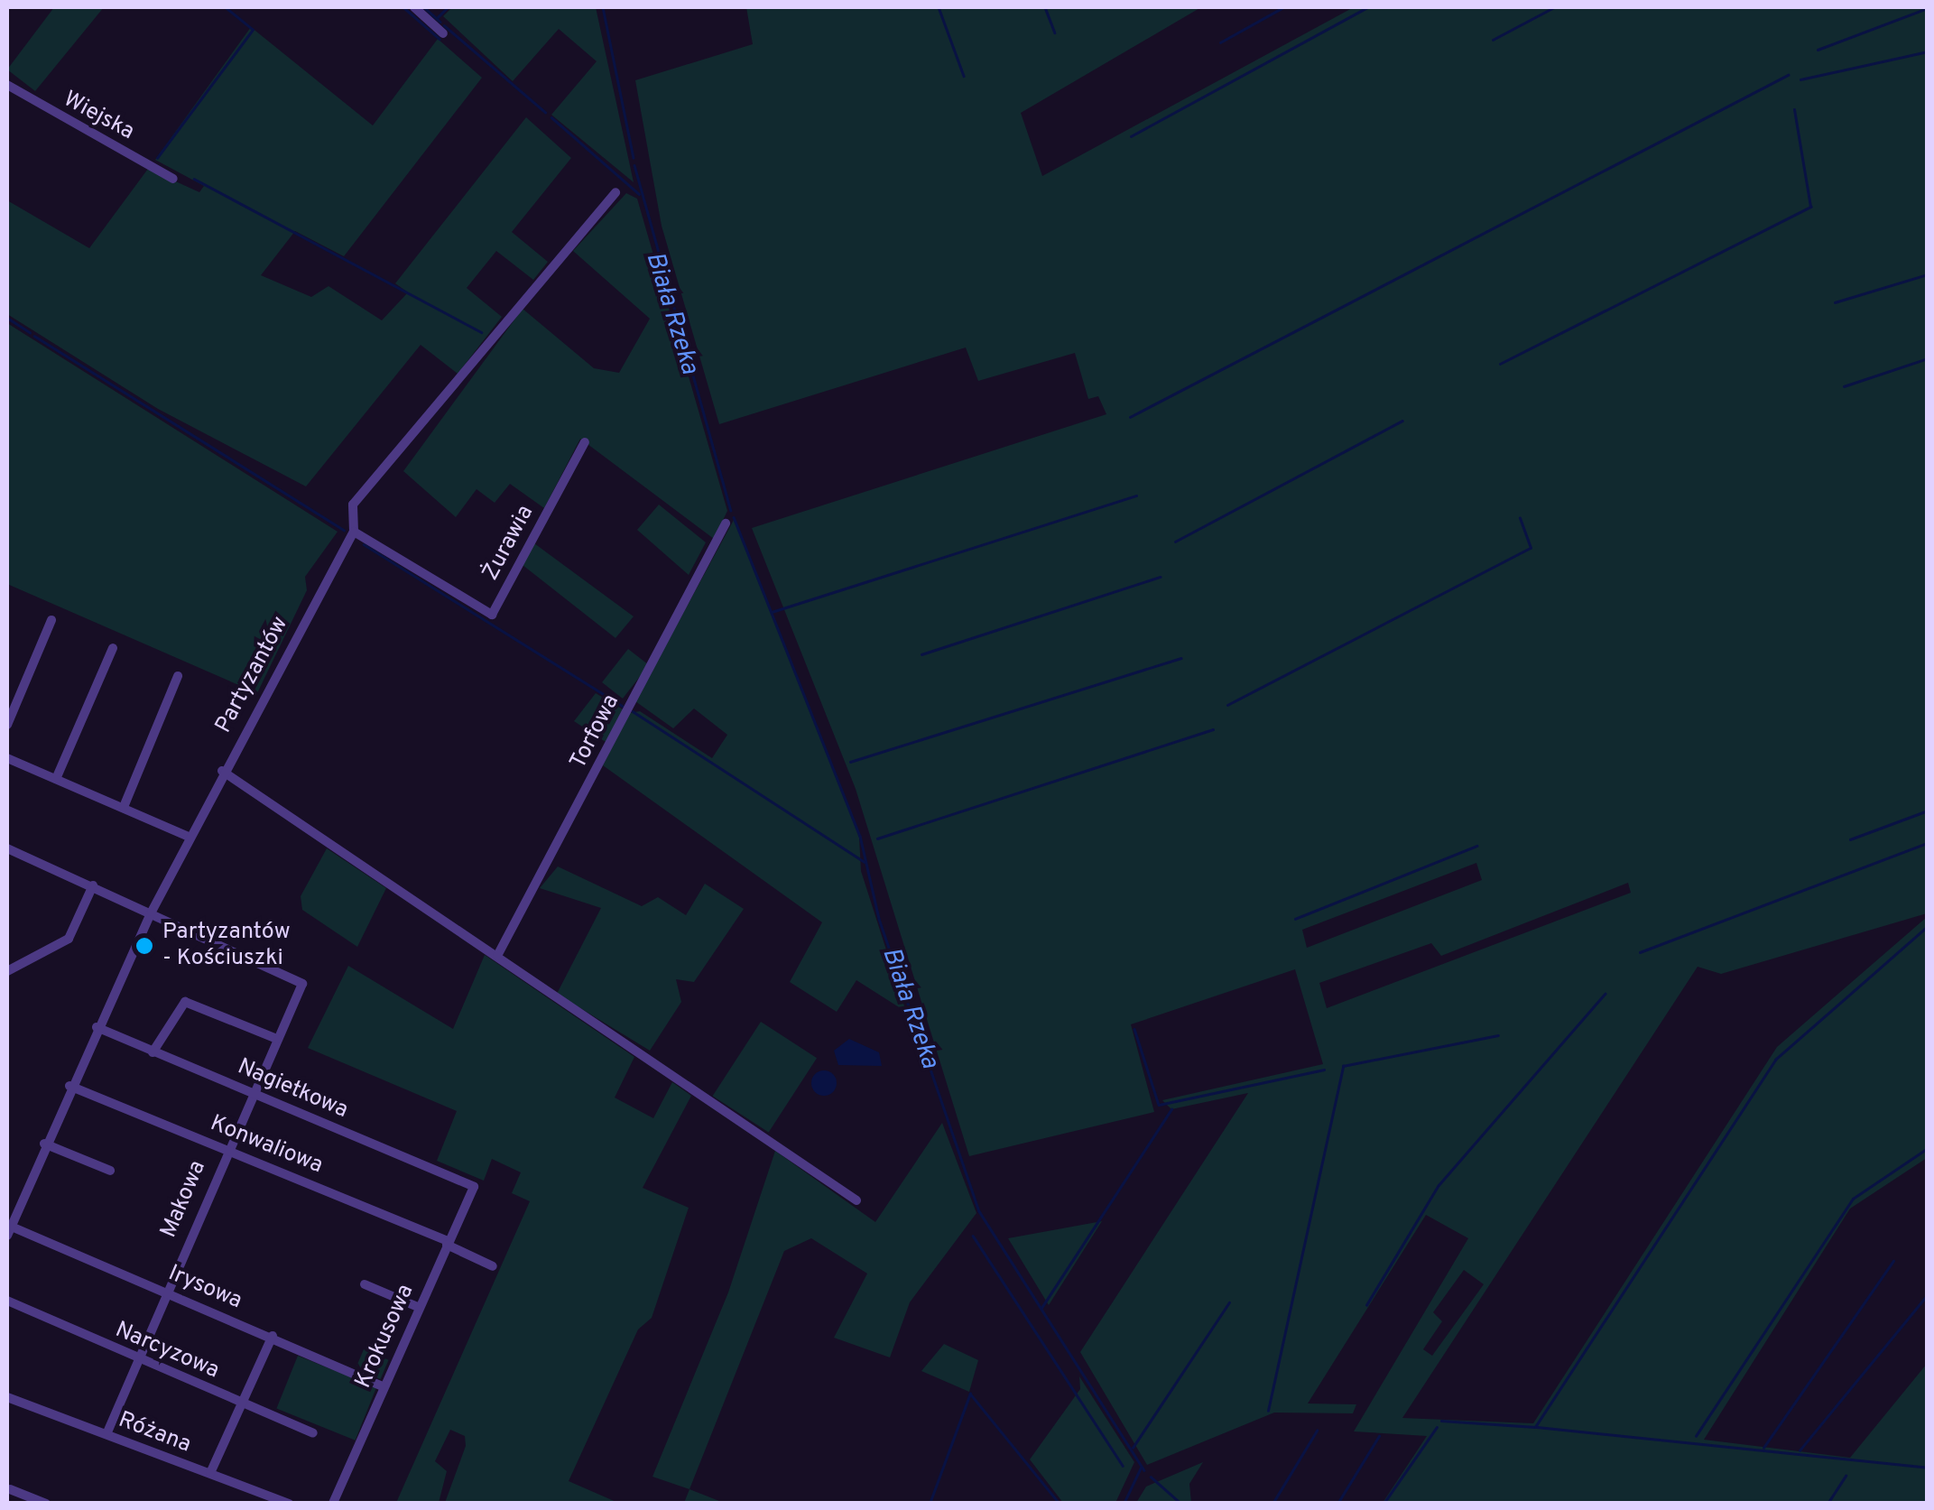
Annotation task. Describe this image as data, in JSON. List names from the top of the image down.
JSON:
{
  "streets": {
    "street": [
      "Wiejska",
      "Żurawia",
      "Partyzantów",
      "Torfowa",
      "Nagietkowa",
      "Konwaliowa",
      "Makowa",
      "Irysowa",
      "Krokusowa",
      "Narcyzowa",
      "Różana"
    ]
  },
  "crossings": [
    ["Żurawia", "Partyzantów"],
    ["Partyzantów", "Nagietkowa"],
    ["Partyzantów", "Konwaliowa"],
    ["Partyzantów", "Makowa"],
    ["Partyzantów", "Irysowa"],
    ["Nagietkowa", "Makowa"],
    ["Nagietkowa", "Krokusowa"],
    ["Konwaliowa", "Makowa"],
    ["Konwaliowa", "Krokusowa"],
    ["Makowa", "Irysowa"],
    ["Makowa", "Narcyzowa"],
    ["Makowa", "Różana"],
    ["Irysowa", "Krokusowa"]
  ],
  "water": ["Biała Rzeka"],
  "places": ["Partyzantów - Kościuszki"]
}
